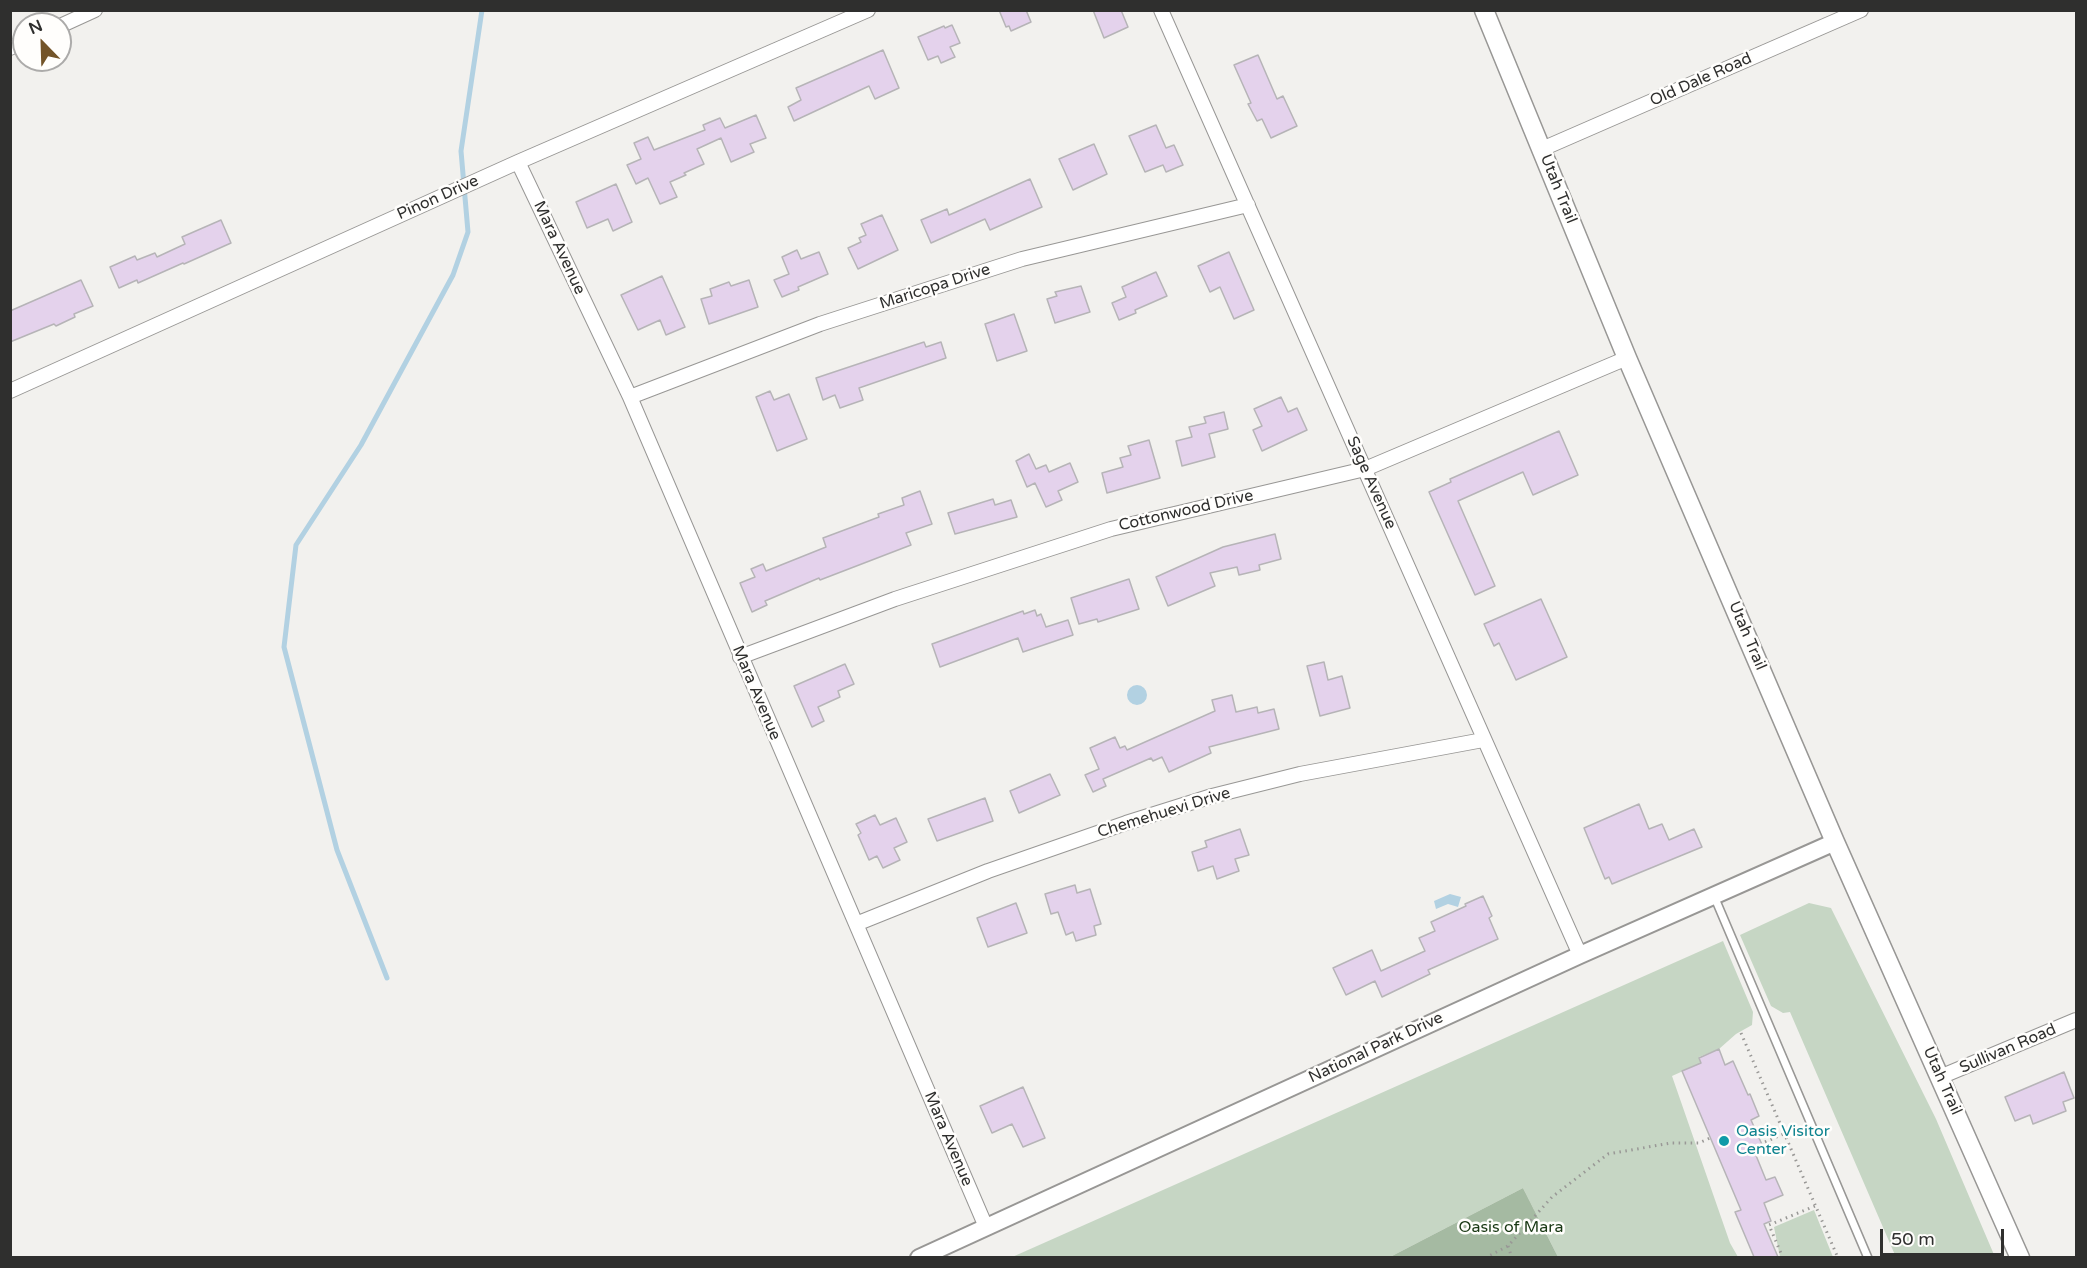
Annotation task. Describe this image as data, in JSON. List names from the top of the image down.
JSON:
{
  "streets": {
    "main road": ["Utah Trail"],
    "street": [
      "Old Dale Road",
      "Pinon Drive",
      "Mara Avenue",
      "Maricopa Drive",
      "Sage Avenue",
      "Cottonwood Drive",
      "Chemehuevi Drive",
      "National Park Drive",
      "Sullivan Road"
    ]
  },
  "crossings": [
    ["Old Dale Road", "Utah Trail"],
    ["Utah Trail", "Cottonwood Drive"],
    ["Utah Trail", "National Park Drive"],
    ["Utah Trail", "Sullivan Road"],
    ["Pinon Drive", "Mara Avenue"],
    ["Mara Avenue", "Maricopa Drive"],
    ["Mara Avenue", "Cottonwood Drive"],
    ["Mara Avenue", "Chemehuevi Drive"],
    ["Mara Avenue", "National Park Drive"],
    ["Maricopa Drive", "Sage Avenue"],
    ["Sage Avenue", "Cottonwood Drive"],
    ["Sage Avenue", "Chemehuevi Drive"],
    ["Sage Avenue", "National Park Drive"]
  ],
  "parks": ["Oasis of Mara"],
  "places": ["Oasis Visitor Center"],
  "scale_bar": "50 m",
  "north": "top left"
}
